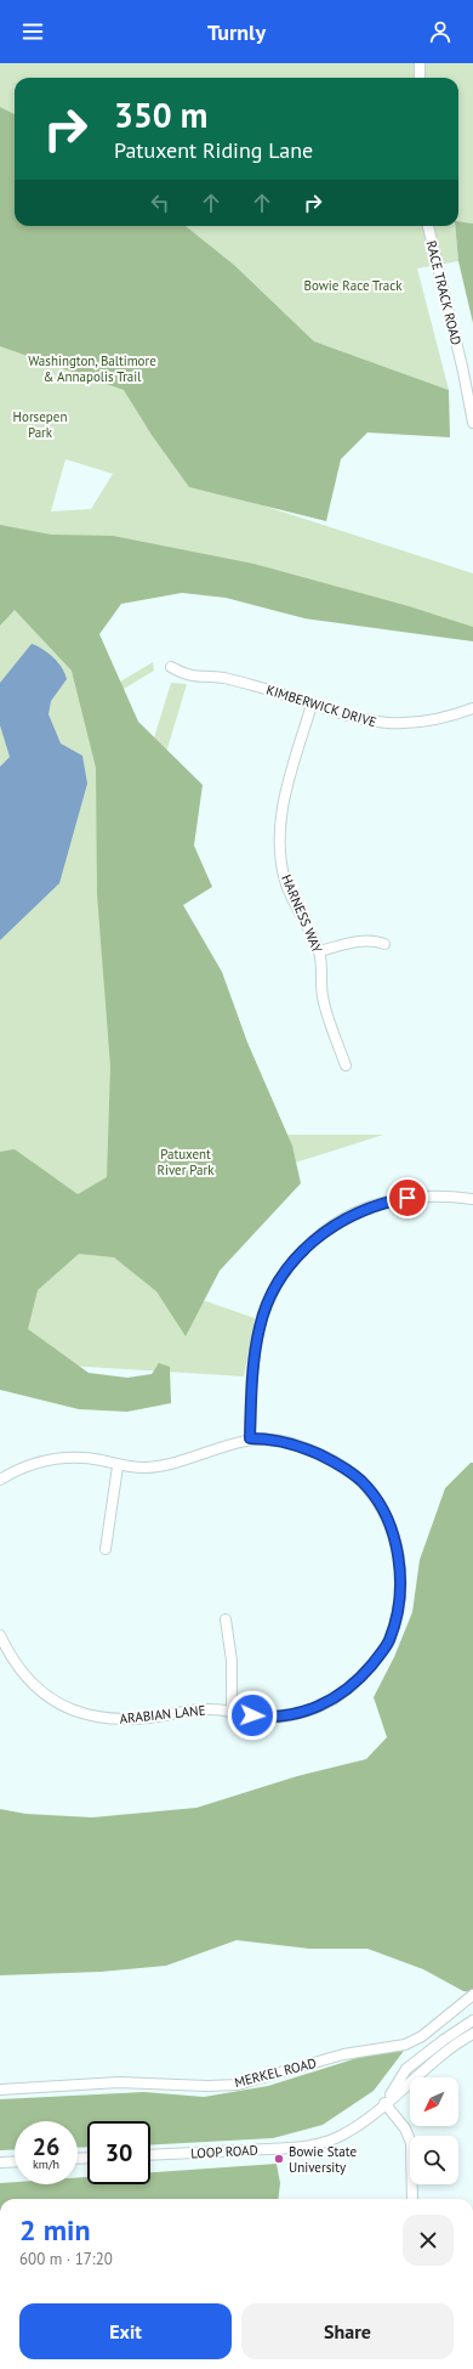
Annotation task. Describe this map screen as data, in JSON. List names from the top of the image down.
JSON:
{
  "streets": {
    "street": [
      "RACE TRACK ROAD",
      "KIMBERWICK DRIVE",
      "HARNESS WAY",
      "ARABIAN LANE",
      "MERKEL ROAD",
      "LOOP ROAD"
    ]
  },
  "crossings": [
    ["KIMBERWICK DRIVE", "HARNESS WAY"]
  ],
  "parks": [
    "Bowie Race Track",
    "Washington, Baltimore & Annapolis Trail",
    "Horsepen Park",
    "Patuxent River Park"
  ],
  "places": ["Bowie State University"],
  "north": "bottom left",
  "page": {
    "header": "Turnly",
    "turn": ["350 m", "Patuxent Riding Lane"],
    "speed": "26 km/h",
    "limit": "30",
    "heading": ["2 min", "600 m · 17:20"],
    "buttons": ["Exit", "Share"]
  }
}
